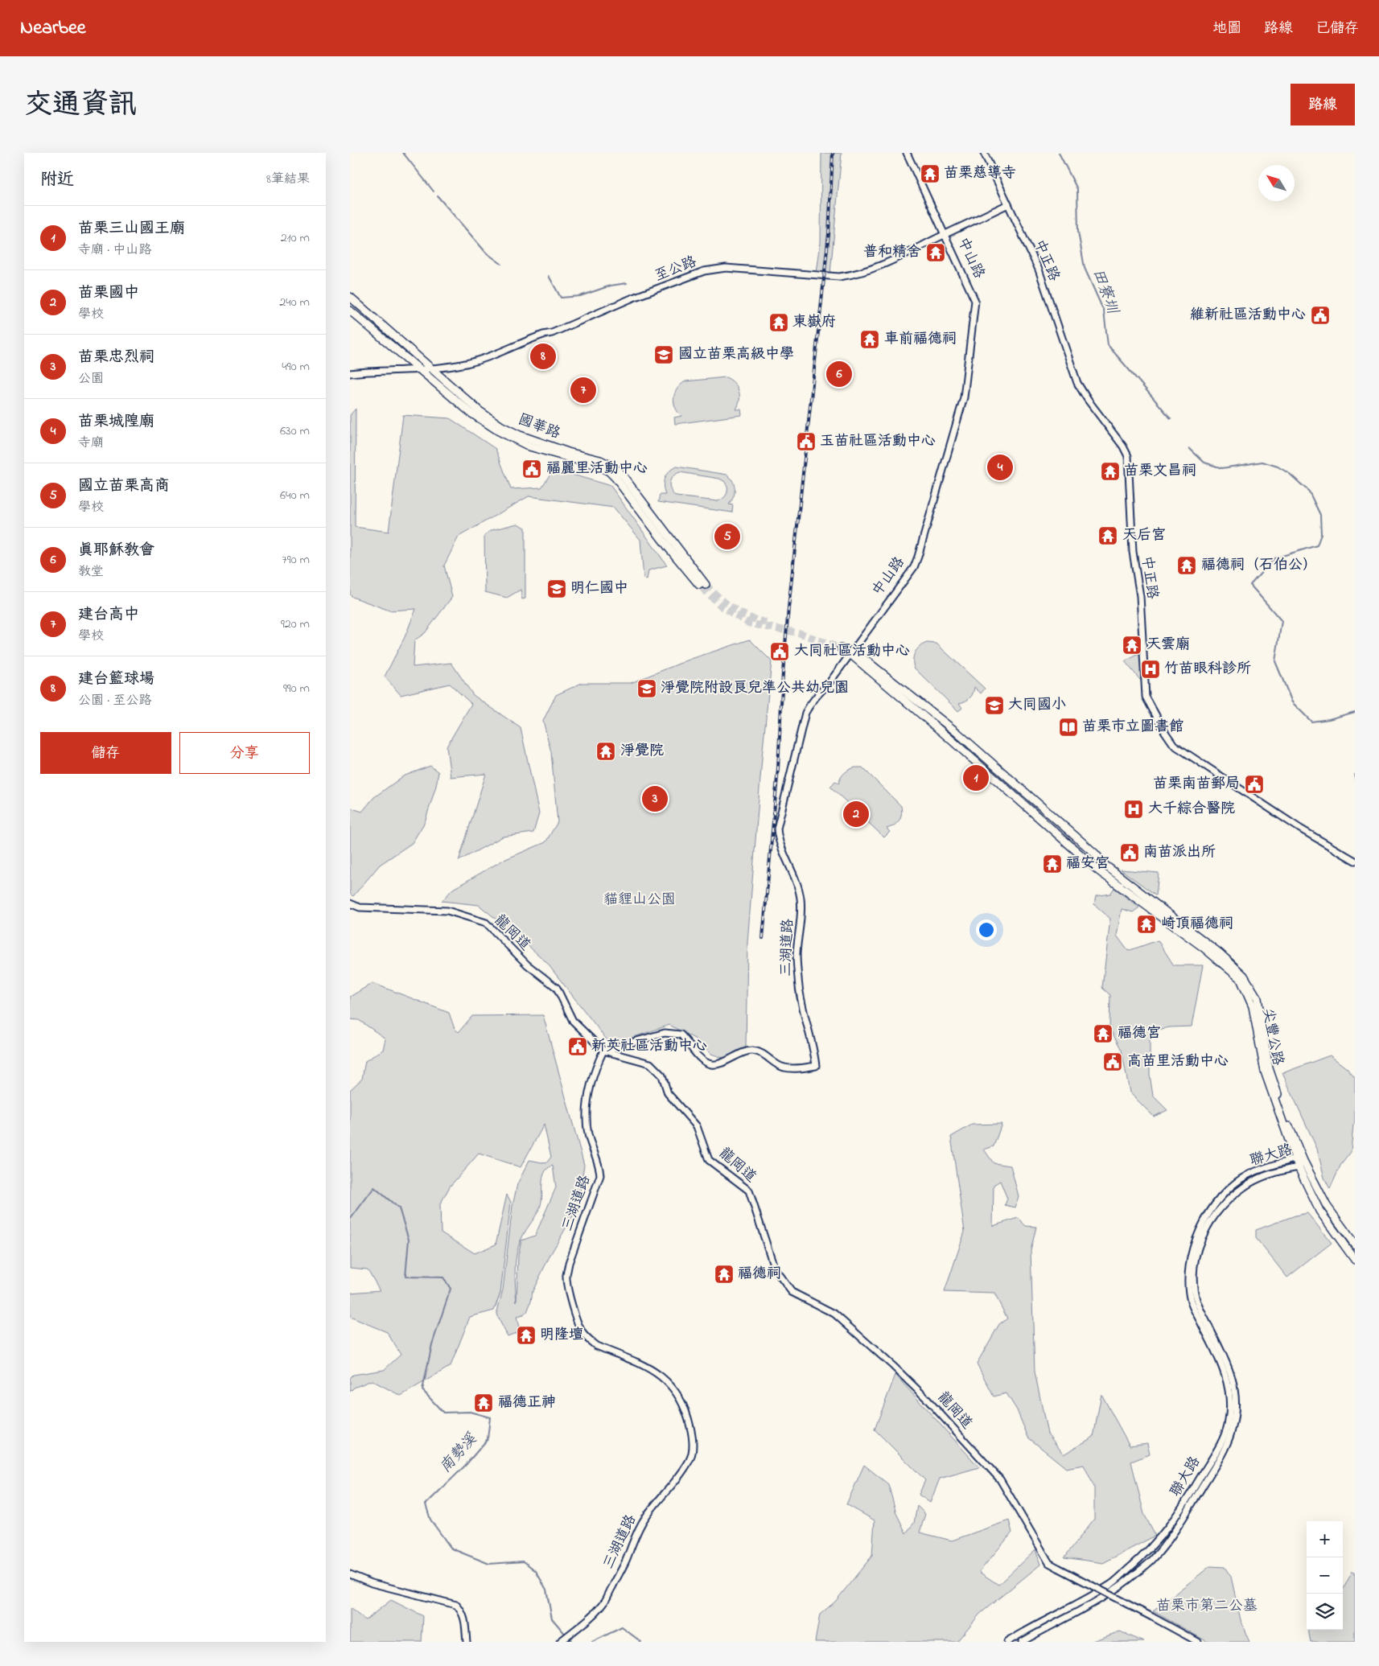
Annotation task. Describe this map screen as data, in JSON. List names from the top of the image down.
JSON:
{
  "streets": {
    "main road": ["國華路", "尖豐公路"],
    "street": [
      "中山路",
      "中正路",
      "至公路",
      "龍岡道",
      "三湖道路",
      "聯大路"
    ]
  },
  "crossings": [
    ["中山路", "至公路"],
    ["中山路", "三湖道路"],
    ["中山路", "尖豐公路"],
    ["中正路", "至公路"],
    ["至公路", "國華路"],
    ["龍岡道", "三湖道路"],
    ["三湖道路", "尖豐公路"],
    ["尖豐公路", "聯大路"]
  ],
  "water": ["田寮圳", "南勢溪"],
  "parks": ["貓貍山公園", "苗栗市第二公墓"],
  "places": {
    "temple": [
      "苗栗慈導寺",
      "普和精舍",
      "東嶽府",
      "車前福德祠",
      "苗栗文昌祠",
      "天后宮",
      "福德祠（石伯公）",
      "天雲廟",
      "淨覺院",
      "福安宮",
      "崎頂福德祠",
      "福德宮",
      "福德祠",
      "明隆壇",
      "福德正神"
    ],
    "public building": [
      "維新社區活動中心",
      "玉苗社區活動中心",
      "福麗里活動中心",
      "大同社區活動中心",
      "苗栗南苗郵局",
      "南苗派出所",
      "新英社區活動中心",
      "高苗里活動中心"
    ],
    "school or university": [
      "國立苗栗高級中學",
      "明仁國中",
      "淨覺院附設良兒準公共幼兒園",
      "大同國小"
    ],
    "hospital": ["竹苗眼科診所", "大千綜合醫院"],
    "library": ["苗栗市立圖書館"]
  },
  "north": "top left",
  "page": {
    "header": "Nearbee",
    "nav": ["地圖", "路線", "已儲存"],
    "title": "交通資訊",
    "buttons": [
      "路線",
      ["儲存", "分享"]
    ],
    "heading": ["附近", "8筆結果"],
    "list": [
      {
        "mark": "1",
        "name": "苗栗三山國王廟",
        "note": "寺廟 · 中山路",
        "value": "210 m"
      },
      {
        "mark": "2",
        "name": "苗栗國中",
        "note": "學校",
        "value": "240 m"
      },
      {
        "mark": "3",
        "name": "苗栗忠烈祠",
        "note": "公園",
        "value": "490 m"
      },
      {
        "mark": "4",
        "name": "苗栗城隍廟",
        "note": "寺廟",
        "value": "630 m"
      },
      {
        "mark": "5",
        "name": "國立苗栗高商",
        "note": "學校",
        "value": "640 m"
      },
      {
        "mark": "6",
        "name": "真耶穌教會",
        "note": "教堂",
        "value": "790 m"
      },
      {
        "mark": "7",
        "name": "建台高中",
        "note": "學校",
        "value": "920 m"
      },
      {
        "mark": "8",
        "name": "建台籃球場",
        "note": "公園 · 至公路",
        "value": "990 m"
      }
    ],
    "pins": [
      "8",
      "6",
      "7",
      "4",
      "5",
      "1",
      "3",
      "2"
    ],
    "map_buttons": ["+", "−"]
  }
}
